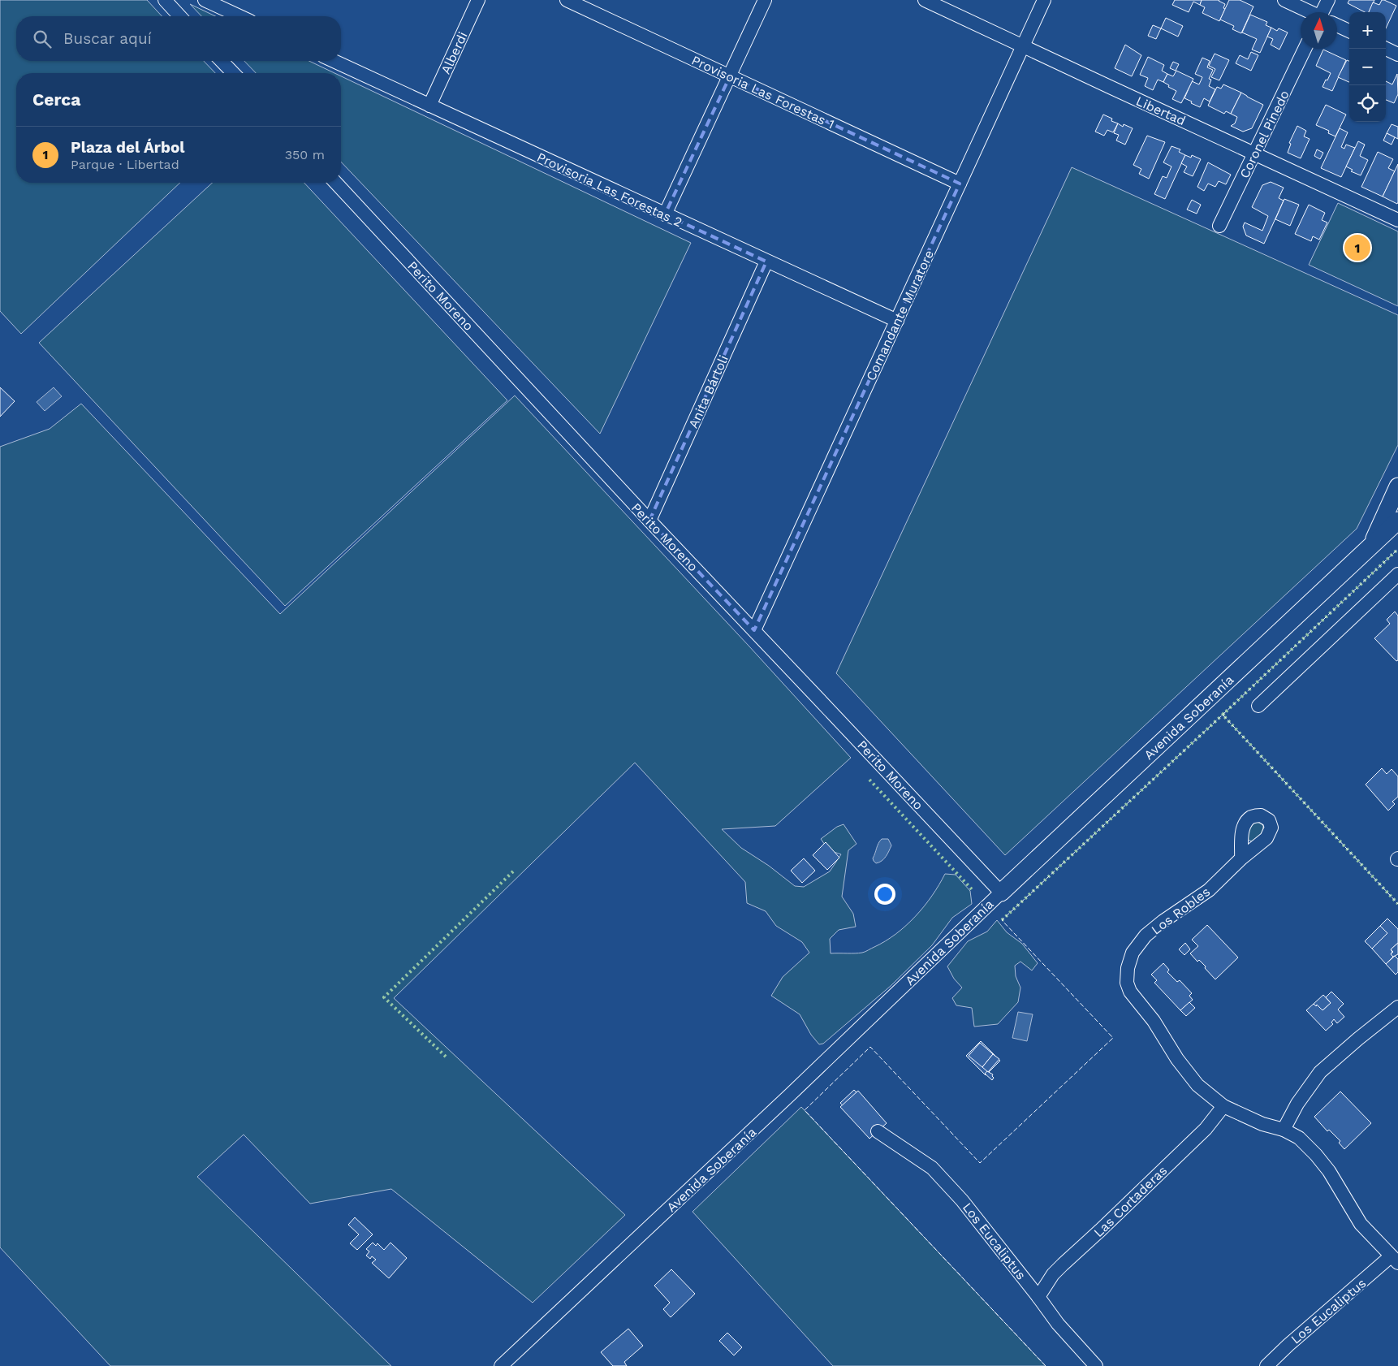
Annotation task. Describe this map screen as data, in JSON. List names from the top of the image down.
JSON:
{
  "streets": {
    "street": [
      "Alberdi",
      "Provisoria Las Forestas 1",
      "Libertad",
      "Coronel Pinedo",
      "Provisoria Las Forestas 2",
      "Perito Moreno",
      "Comandante Muratore",
      "Anita Bártoli",
      "Avenida Soberanía",
      "Los Robles",
      "Las Cortaderas",
      "Los Eucaliptus"
    ]
  },
  "crossings": [
    ["Alberdi", "Provisoria Las Forestas 2"],
    ["Provisoria Las Forestas 1", "Comandante Muratore"],
    ["Libertad", "Coronel Pinedo"],
    ["Libertad", "Comandante Muratore"],
    ["Provisoria Las Forestas 2", "Comandante Muratore"],
    ["Provisoria Las Forestas 2", "Anita Bártoli"],
    ["Perito Moreno", "Comandante Muratore"],
    ["Perito Moreno", "Anita Bártoli"],
    ["Perito Moreno", "Avenida Soberanía"],
    ["Los Robles", "Las Cortaderas"],
    ["Las Cortaderas", "Los Eucaliptus"]
  ],
  "north": "top",
  "page": {
    "map_buttons": ["+", "−"],
    "search": "Buscar aquí",
    "heading": "Cerca",
    "list": [
      {
        "mark": "1",
        "name": "Plaza del Árbol",
        "note": "Parque · Libertad",
        "value": "350 m"
      }
    ],
    "pins": "1"
  }
}
